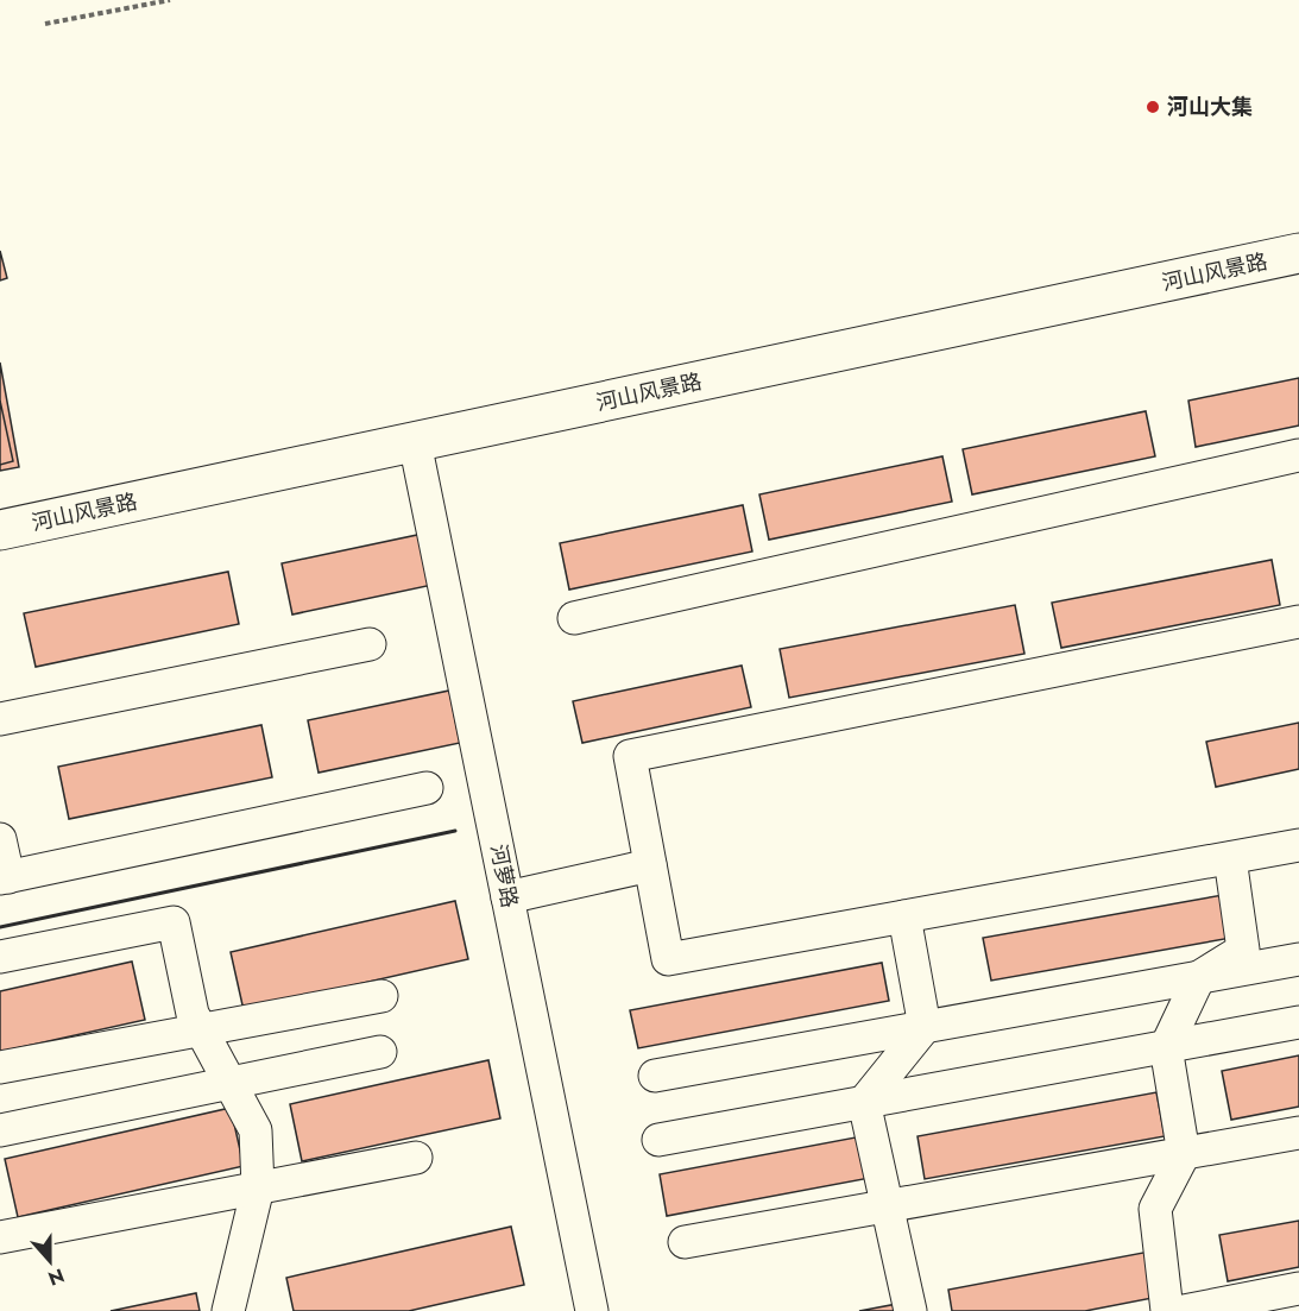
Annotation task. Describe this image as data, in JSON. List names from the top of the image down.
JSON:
{
  "streets": {
    "main road": ["河山风景路"],
    "street": ["河萝路"]
  },
  "crossings": [
    ["河山风景路", "河萝路"]
  ],
  "places": ["河山大集"],
  "north": "bottom"
}
